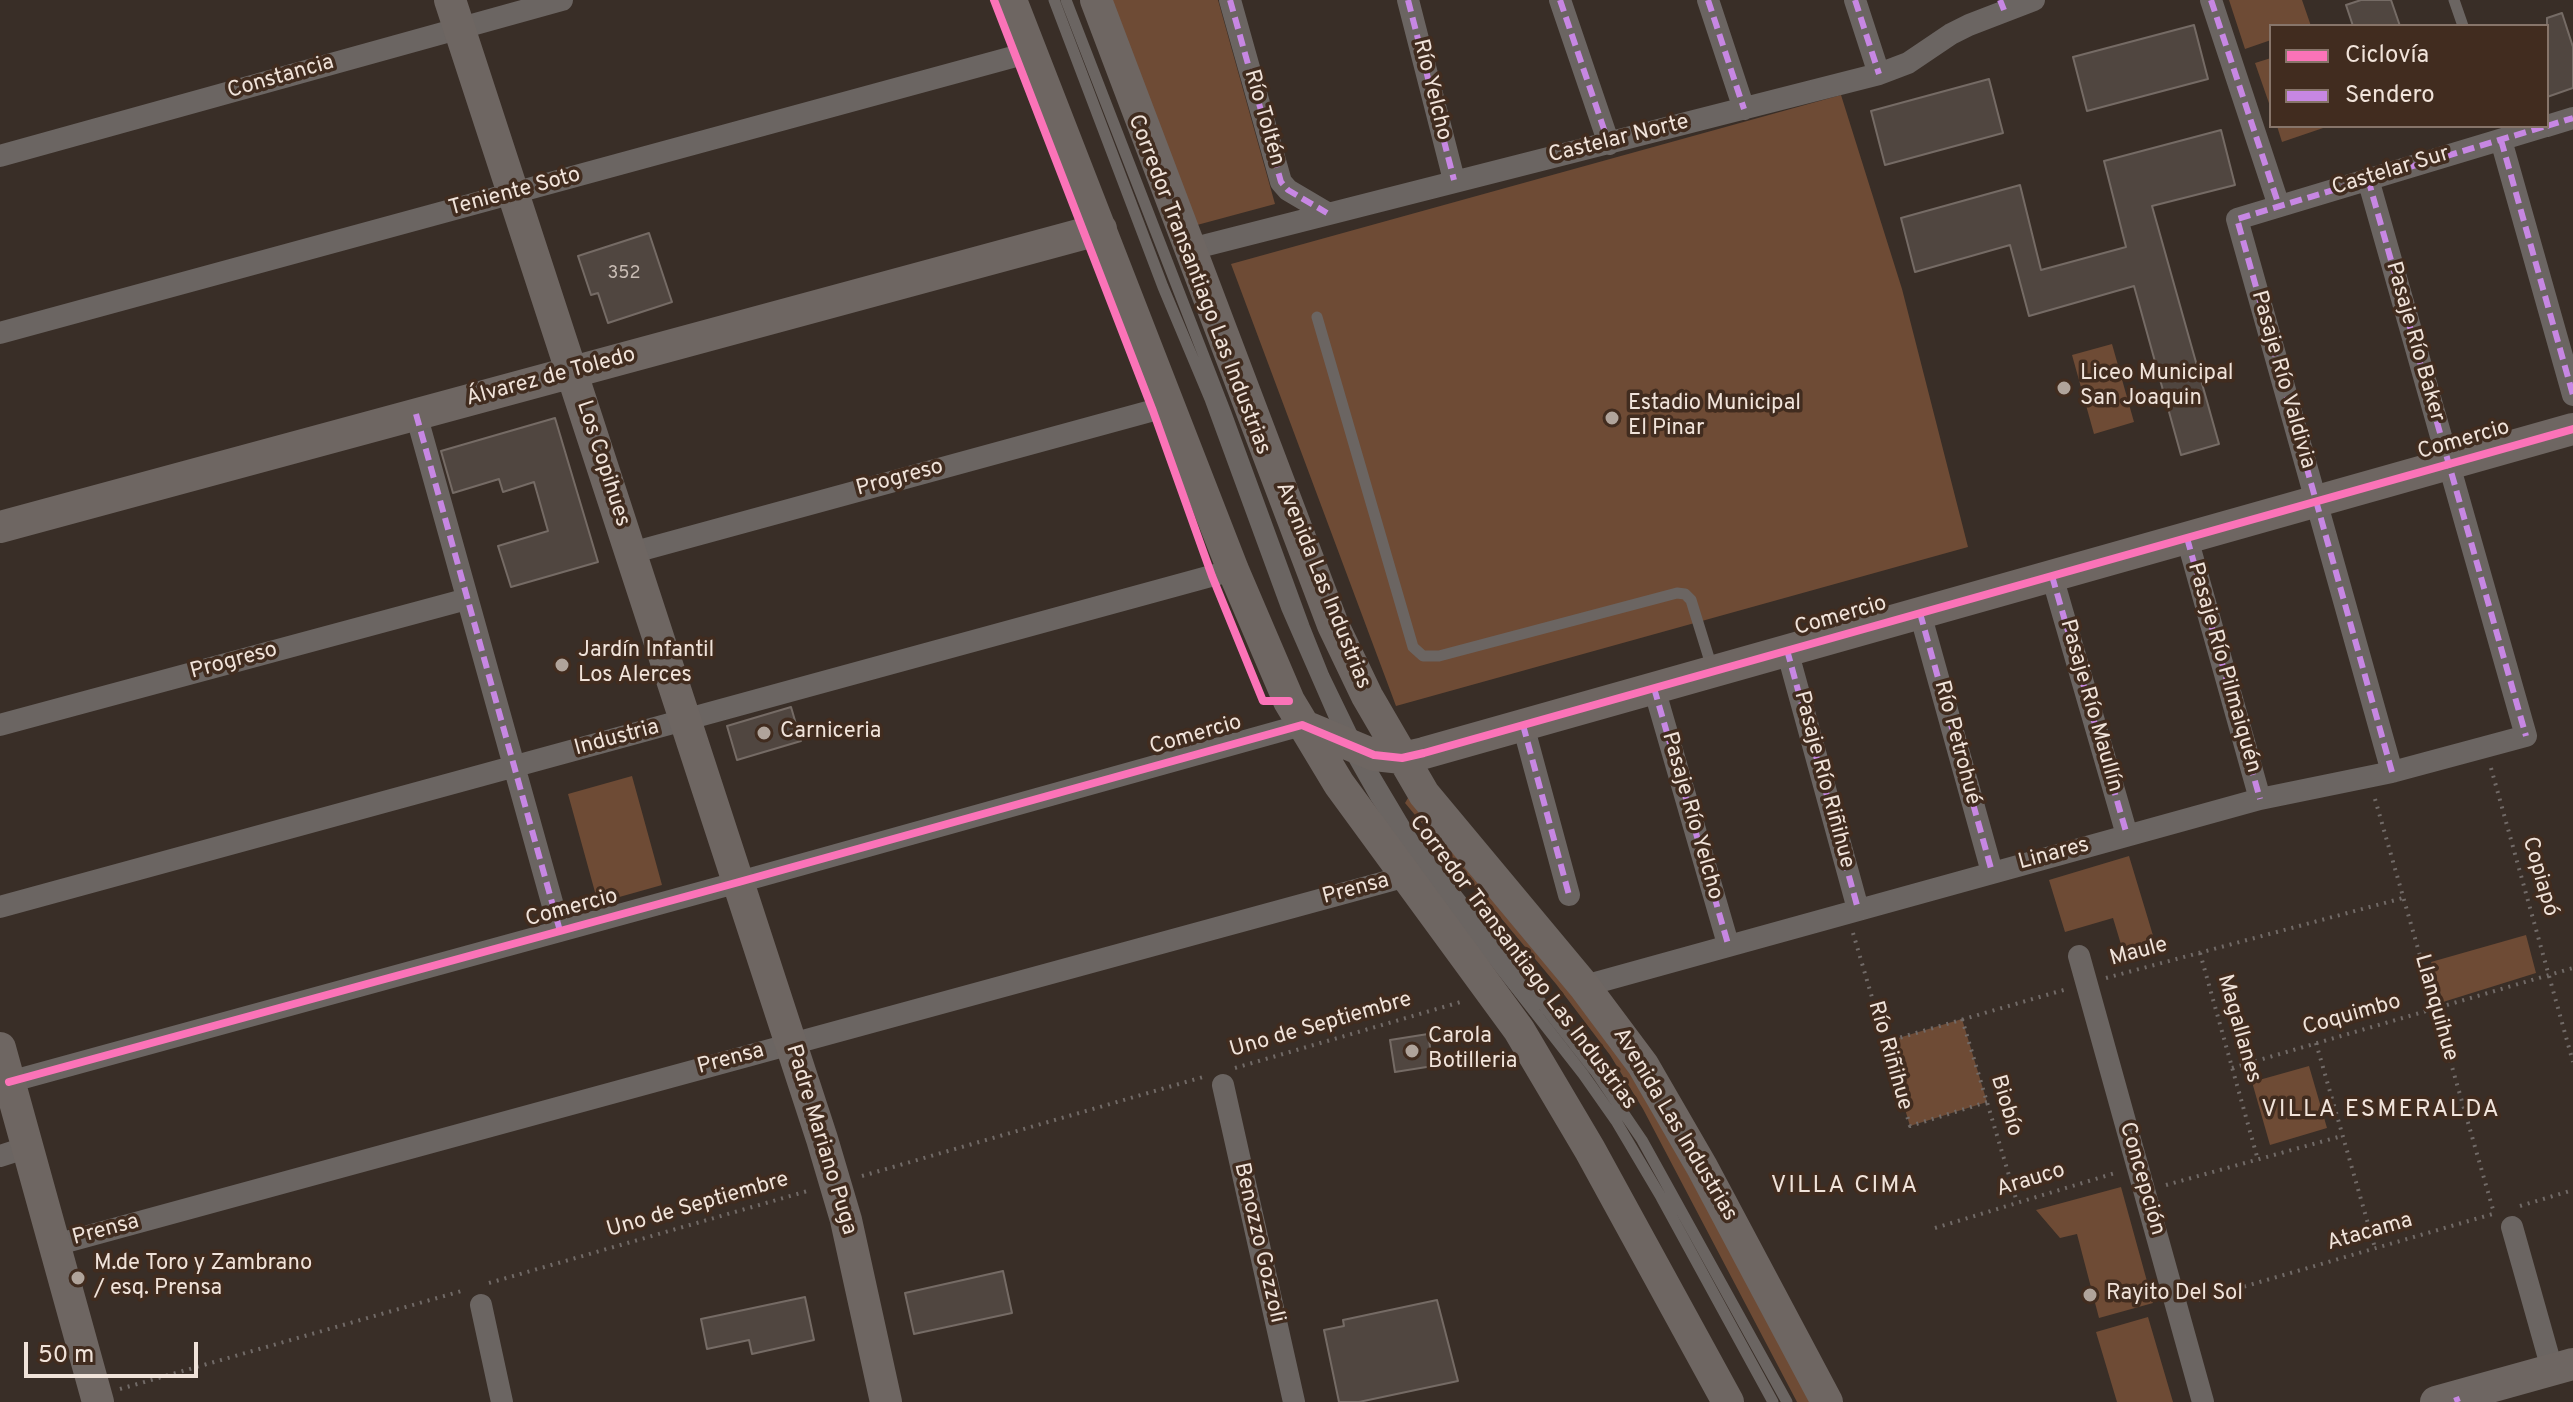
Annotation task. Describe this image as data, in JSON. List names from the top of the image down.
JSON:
{
  "streets": {
    "street": [
      "Constancia",
      "Río Yelcho",
      "Río Toltén",
      "Castelar Norte",
      "Castelar Sur",
      "Teniente Soto",
      "Pasaje Río Baker",
      "Álvarez de Toledo",
      "Pasaje Río Valdivia",
      "Comercio",
      "Los Copihues",
      "Progreso",
      "Avenida Las Industrias",
      "Pasaje Río Pilmaiquén",
      "Pasaje Río Maullín",
      "Industria",
      "Río Petrohué",
      "Pasaje Río Riñihue",
      "Pasaje Río Yelcho",
      "Linares",
      "Prensa",
      "Padre Mariano Puga",
      "Concepción",
      "Benozzo Gozzoli"
    ],
    "lane": ["Corredor Transantiago Las Industrias"],
    "path": [
      "Copiapó",
      "Maule",
      "Llanquihue",
      "Coquimbo",
      "Uno de Septiembre",
      "Magallanes",
      "Río Riñihue",
      "Biobío",
      "Arauco",
      "Atacama"
    ]
  },
  "crossings": [
    ["Constancia", "Los Copihues"],
    ["Río Yelcho", "Castelar Norte"],
    ["Río Toltén", "Castelar Norte"],
    ["Castelar Norte", "Avenida Las Industrias"],
    ["Castelar Sur", "Pasaje Río Baker"],
    ["Castelar Sur", "Pasaje Río Valdivia"],
    ["Teniente Soto", "Los Copihues"],
    ["Corredor Transantiago Las Industrias", "Comercio"],
    ["Pasaje Río Baker", "Comercio"],
    ["Pasaje Río Baker", "Linares"],
    ["Álvarez de Toledo", "Los Copihues"],
    ["Pasaje Río Valdivia", "Comercio"],
    ["Pasaje Río Valdivia", "Linares"],
    ["Comercio", "Los Copihues"],
    ["Comercio", "Avenida Las Industrias"],
    ["Comercio", "Pasaje Río Pilmaiquén"],
    ["Comercio", "Pasaje Río Maullín"],
    ["Comercio", "Río Petrohué"],
    ["Comercio", "Pasaje Río Riñihue"],
    ["Comercio", "Pasaje Río Yelcho"],
    ["Comercio", "Padre Mariano Puga"],
    ["Los Copihues", "Progreso"],
    ["Los Copihues", "Industria"],
    ["Los Copihues", "Padre Mariano Puga"],
    ["Avenida Las Industrias", "Linares"],
    ["Pasaje Río Pilmaiquén", "Linares"],
    ["Pasaje Río Maullín", "Linares"],
    ["Río Petrohué", "Linares"],
    ["Pasaje Río Riñihue", "Linares"],
    ["Pasaje Río Riñihue", "Río Riñihue"],
    ["Pasaje Río Yelcho", "Linares"],
    ["Linares", "Copiapó"],
    ["Linares", "Llanquihue"],
    ["Linares", "Río Riñihue"],
    ["Copiapó", "Coquimbo"],
    ["Prensa", "Padre Mariano Puga"],
    ["Maule", "Llanquihue"],
    ["Maule", "Magallanes"],
    ["Maule", "Río Riñihue"],
    ["Maule", "Biobío"],
    ["Maule", "Concepción"],
    ["Llanquihue", "Coquimbo"],
    ["Llanquihue", "Atacama"],
    ["Coquimbo", "Magallanes"],
    ["Uno de Septiembre", "Padre Mariano Puga"],
    ["Uno de Septiembre", "Benozzo Gozzoli"],
    ["Río Riñihue", "Biobío"],
    ["Biobío", "Arauco"],
    ["Concepción", "Arauco"],
    ["Concepción", "Atacama"]
  ],
  "districts": ["VILLA ESMERALDA", "VILLA CIMA"],
  "places": [
    "Liceo Municipal San Joaquin",
    "Estadio Municipal El Pinar",
    "Jardín Infantil Los Alerces",
    "Carniceria",
    "Carola Botilleria",
    "M.de Toro y Zambrano / esq. Prensa",
    "Rayito Del Sol"
  ],
  "house_numbers": ["352"],
  "legend": ["Ciclovía", "Sendero"],
  "scale_bar": "50 m"
}
